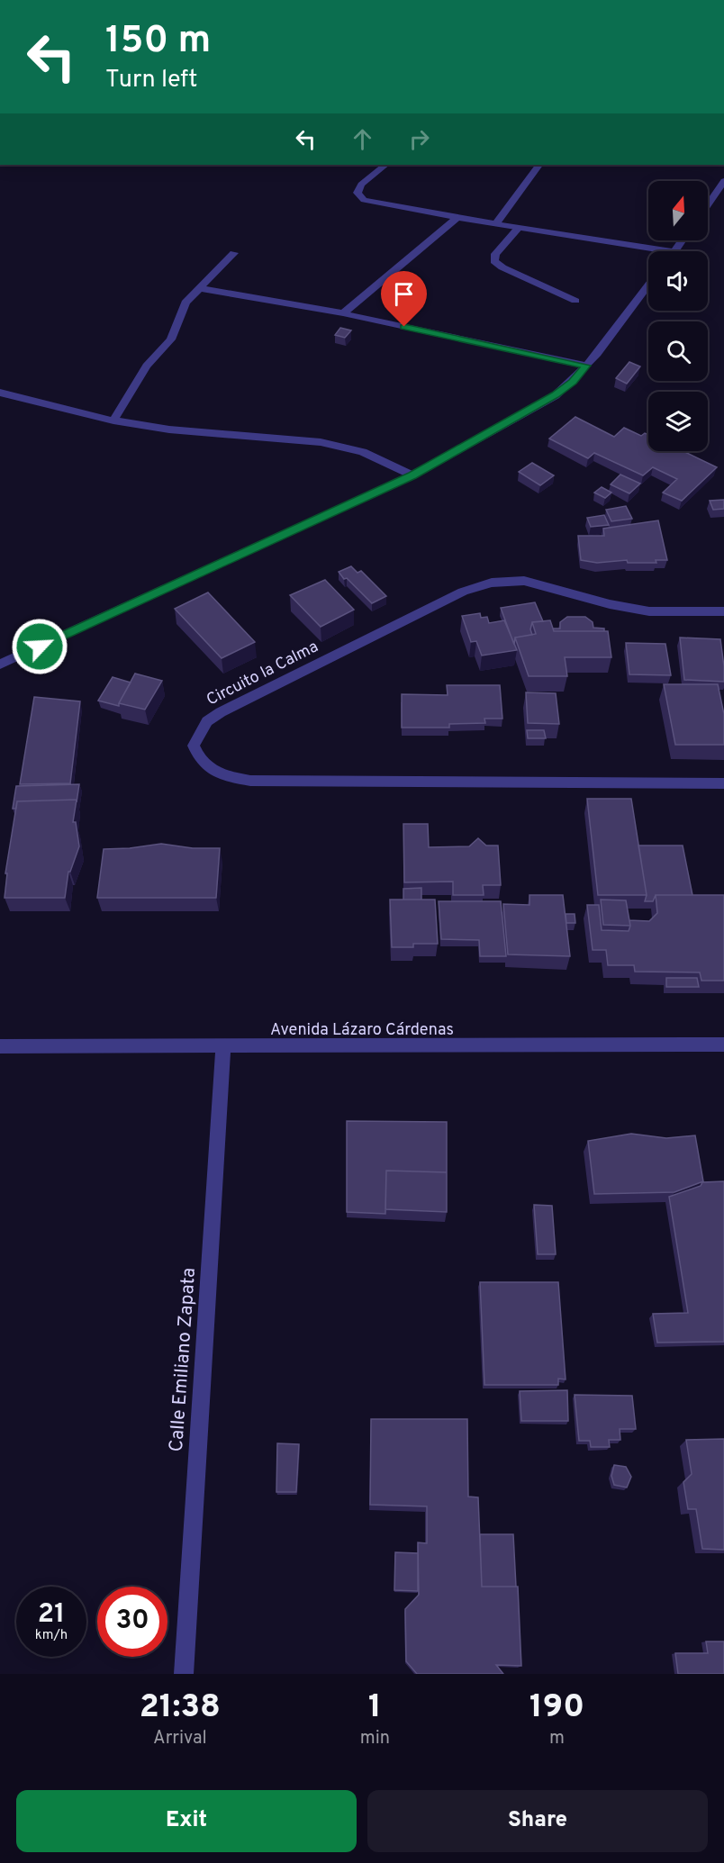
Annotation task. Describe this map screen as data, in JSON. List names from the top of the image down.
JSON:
{
  "streets": {
    "street": ["Circuito la Calma", "Avenida Lázaro Cárdenas", "Calle Emiliano Zapata"]
  },
  "crossings": [
    ["Avenida Lázaro Cárdenas", "Calle Emiliano Zapata"]
  ],
  "north": "top",
  "page": {
    "turn": ["150 m", "Turn left"],
    "speed": "21 km/h",
    "limit": "30",
    "eta": [
      "21:38",
      "Arrival",
      "1",
      "min",
      "190",
      "m"
    ],
    "buttons": ["Exit", "Share"]
  }
}
